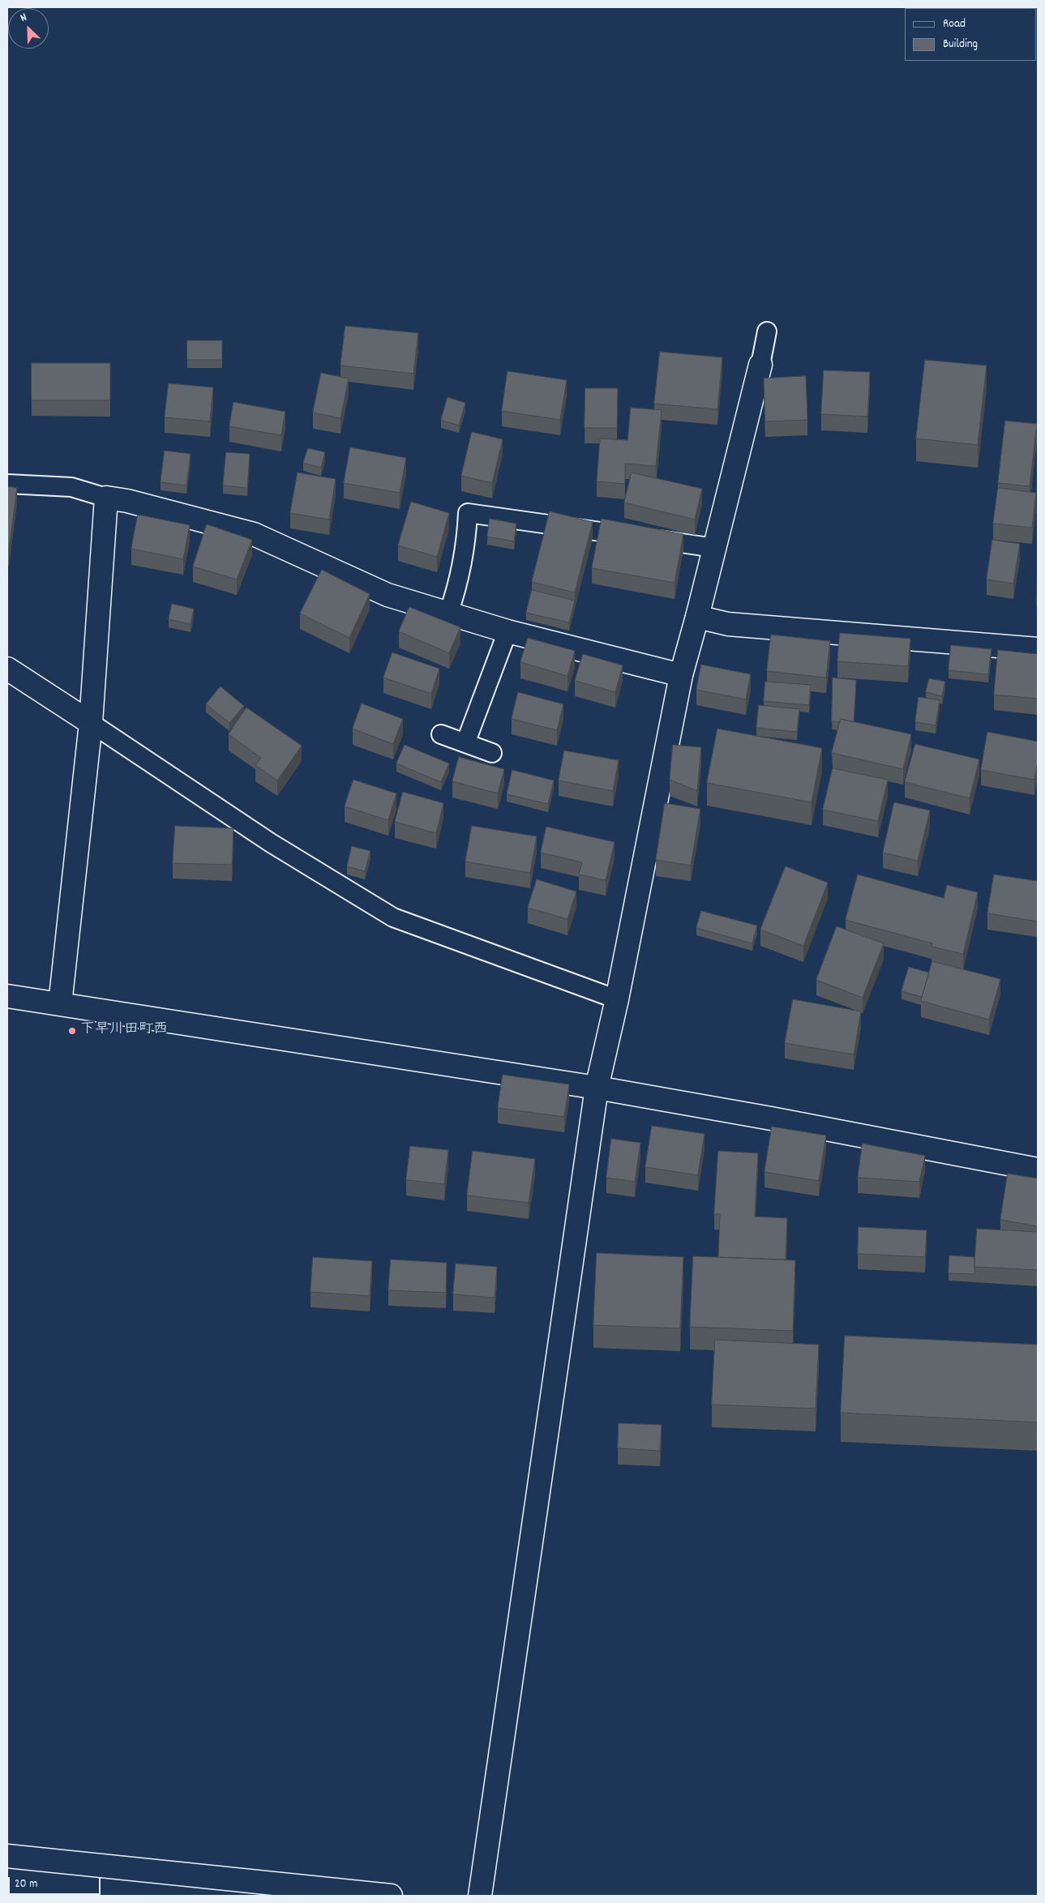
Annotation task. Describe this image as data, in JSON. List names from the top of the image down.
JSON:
{
  "places": ["下早川田町西"],
  "legend": ["Road", "Building"],
  "scale_bar": "20 m",
  "north": "top left"
}
